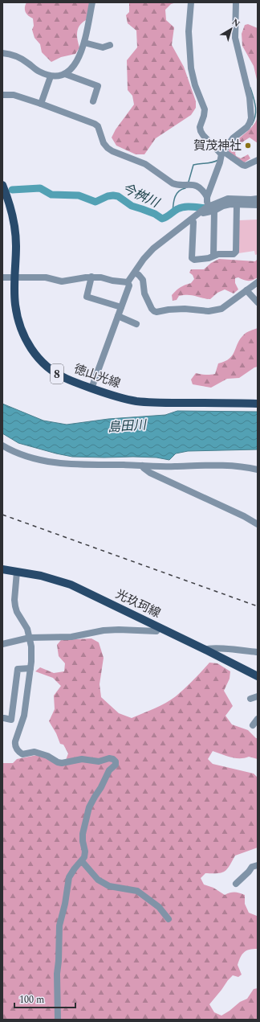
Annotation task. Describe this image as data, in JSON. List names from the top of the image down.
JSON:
{
  "streets": {
    "main road": ["8", "徳山光線", "光玖珂線"]
  },
  "water": ["今桝川", "島田川"],
  "places": ["賀茂神社"],
  "scale_bar": "100 m",
  "north": "top right"
}
